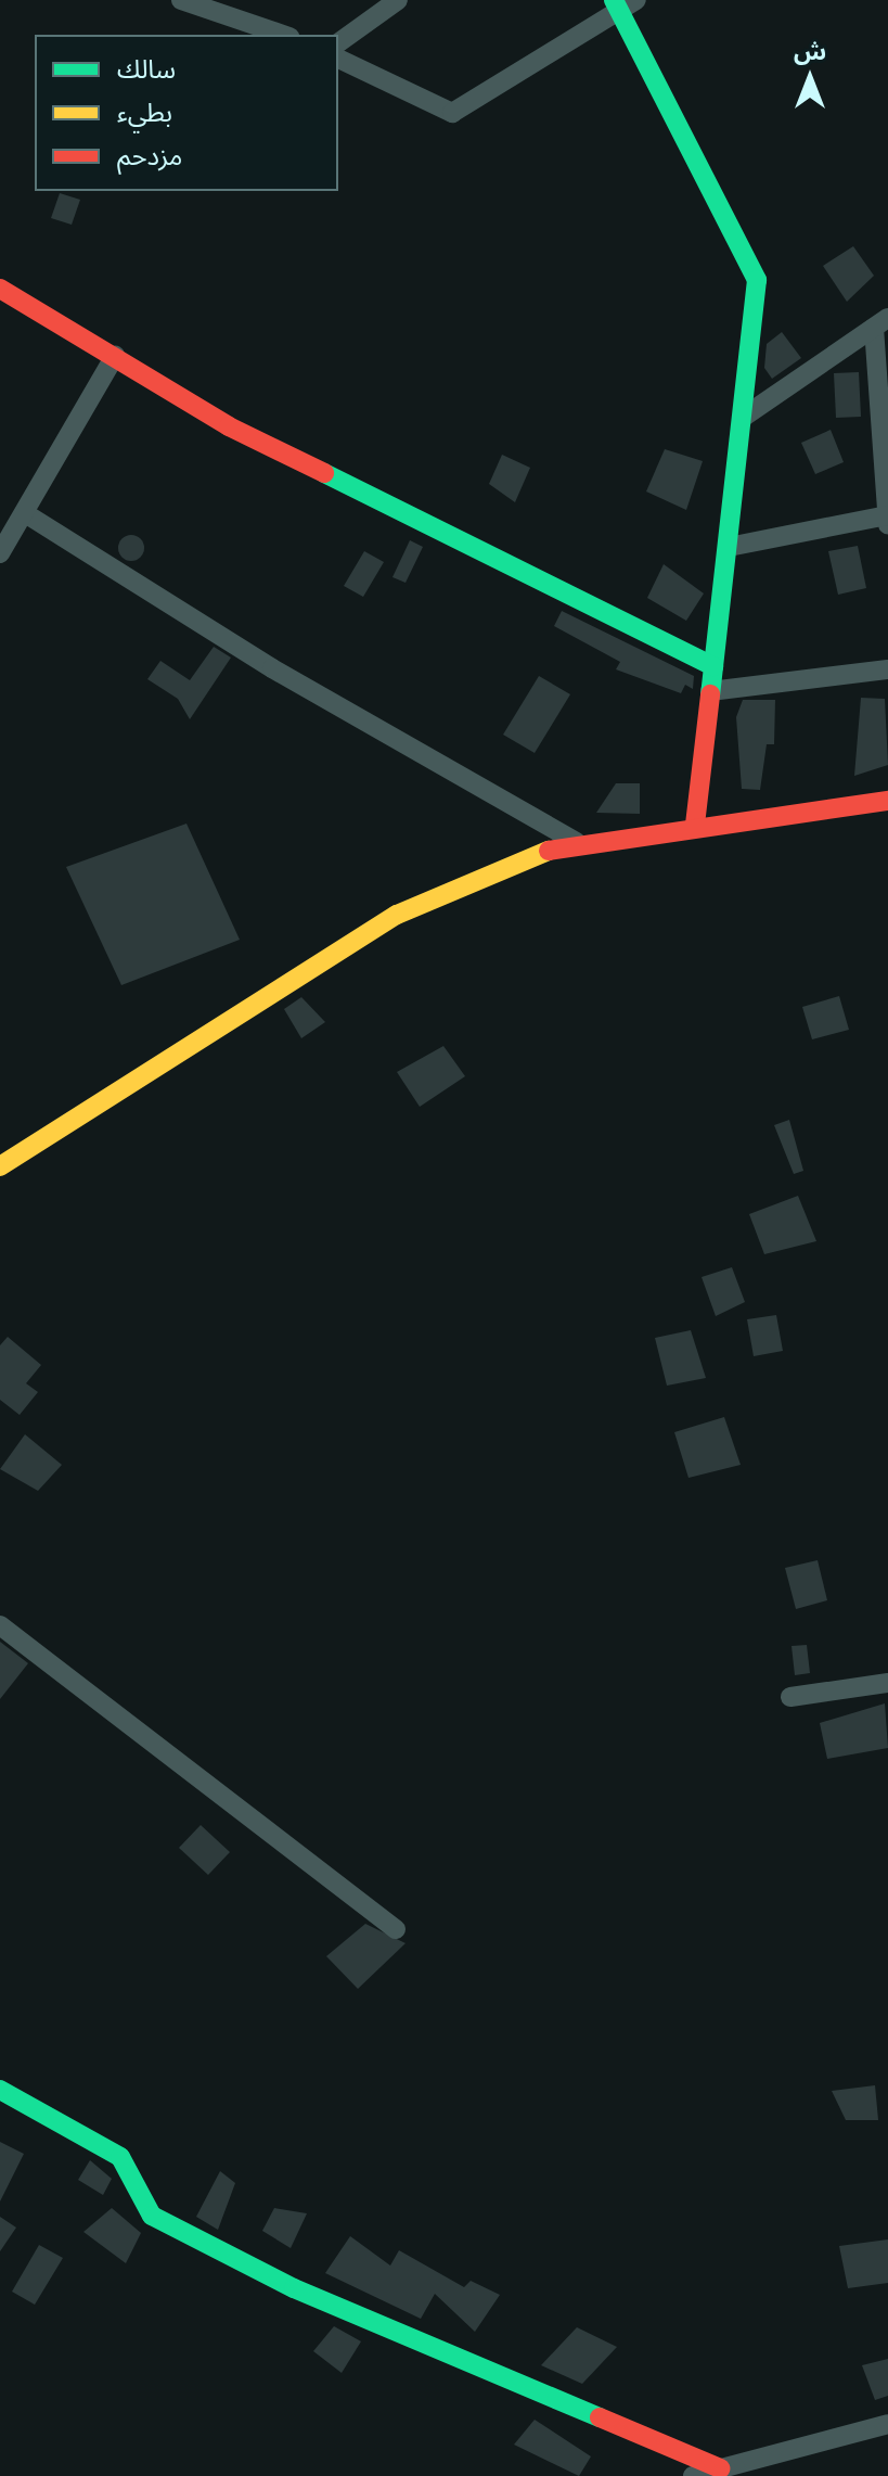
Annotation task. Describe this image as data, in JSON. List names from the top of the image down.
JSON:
{
  "legend": ["سالك", "بطيء", "مزدحم"],
  "north": "top"
}
